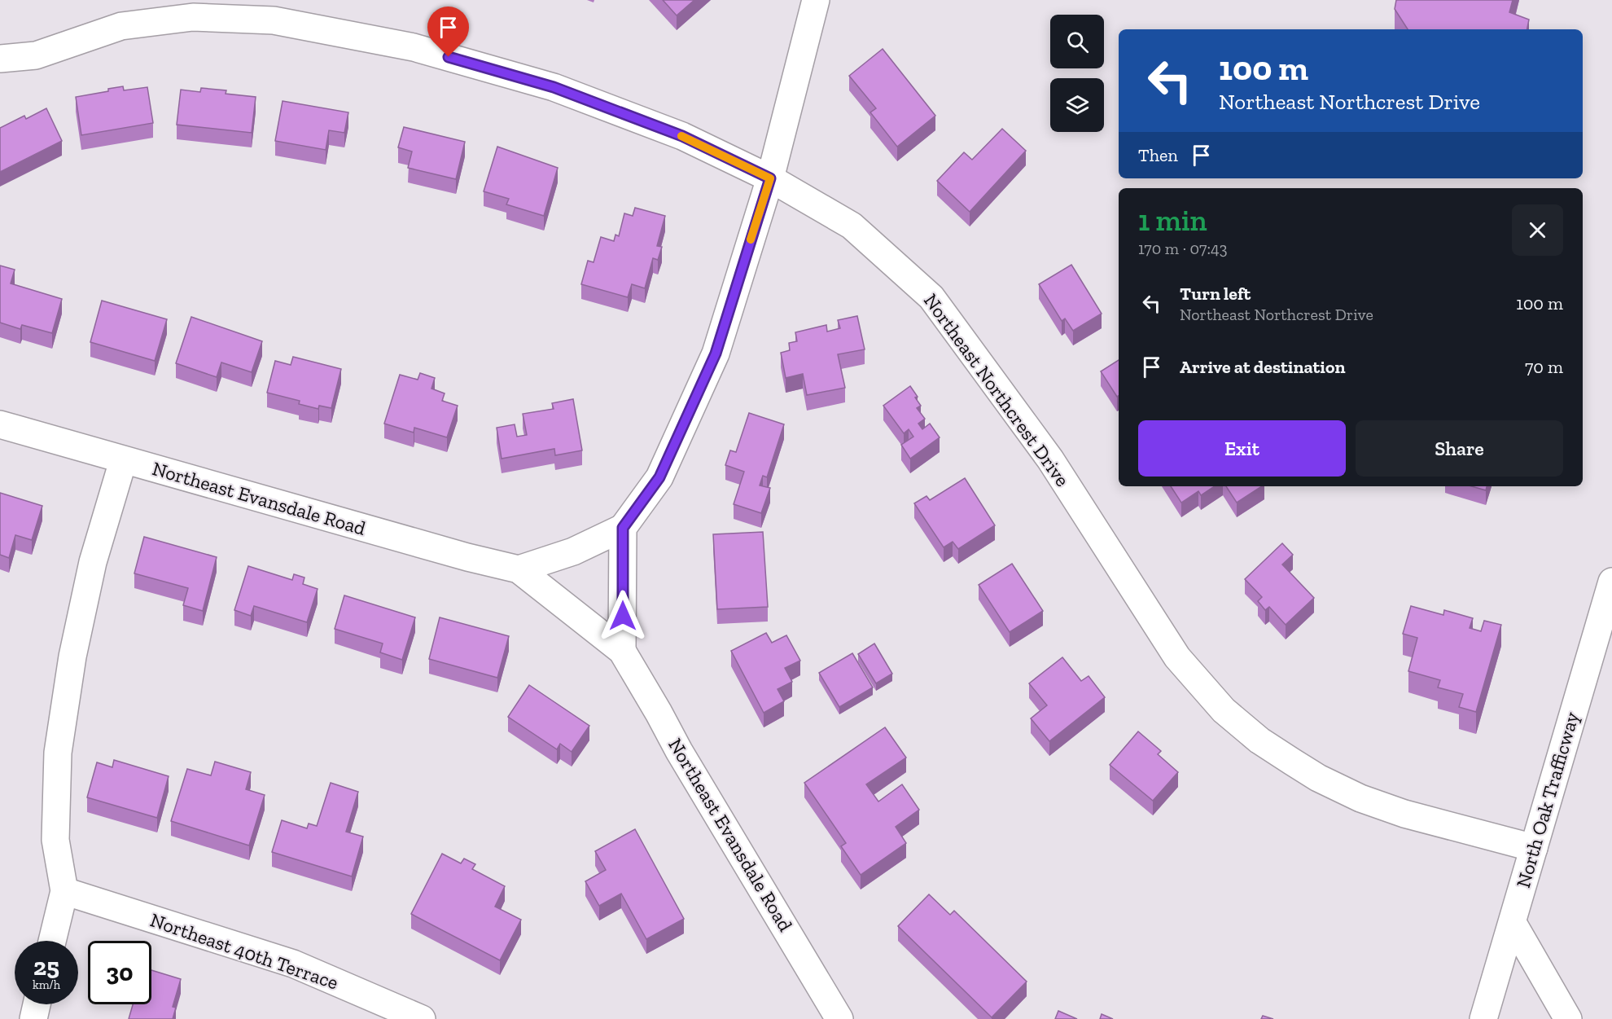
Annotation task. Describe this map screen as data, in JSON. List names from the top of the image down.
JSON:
{
  "streets": {
    "street": [
      "Northeast Northcrest Drive",
      "Northeast Evansdale Road",
      "North Oak Trafficway",
      "Northeast 40th Terrace"
    ]
  },
  "crossings": [
    ["Northeast Northcrest Drive", "North Oak Trafficway"]
  ],
  "page": {
    "turn": ["100 m", "Northeast Northcrest Drive"],
    "then": "Then",
    "heading": ["1 min", "170 m · 07:43"],
    "list": [
      {
        "name": "Turn left",
        "note": "Northeast Northcrest Drive",
        "value": "100 m"
      },
      {
        "name": "Arrive at destination",
        "value": "70 m"
      }
    ],
    "buttons": ["Exit", "Share"],
    "speed": "25 km/h",
    "limit": "30"
  }
}
